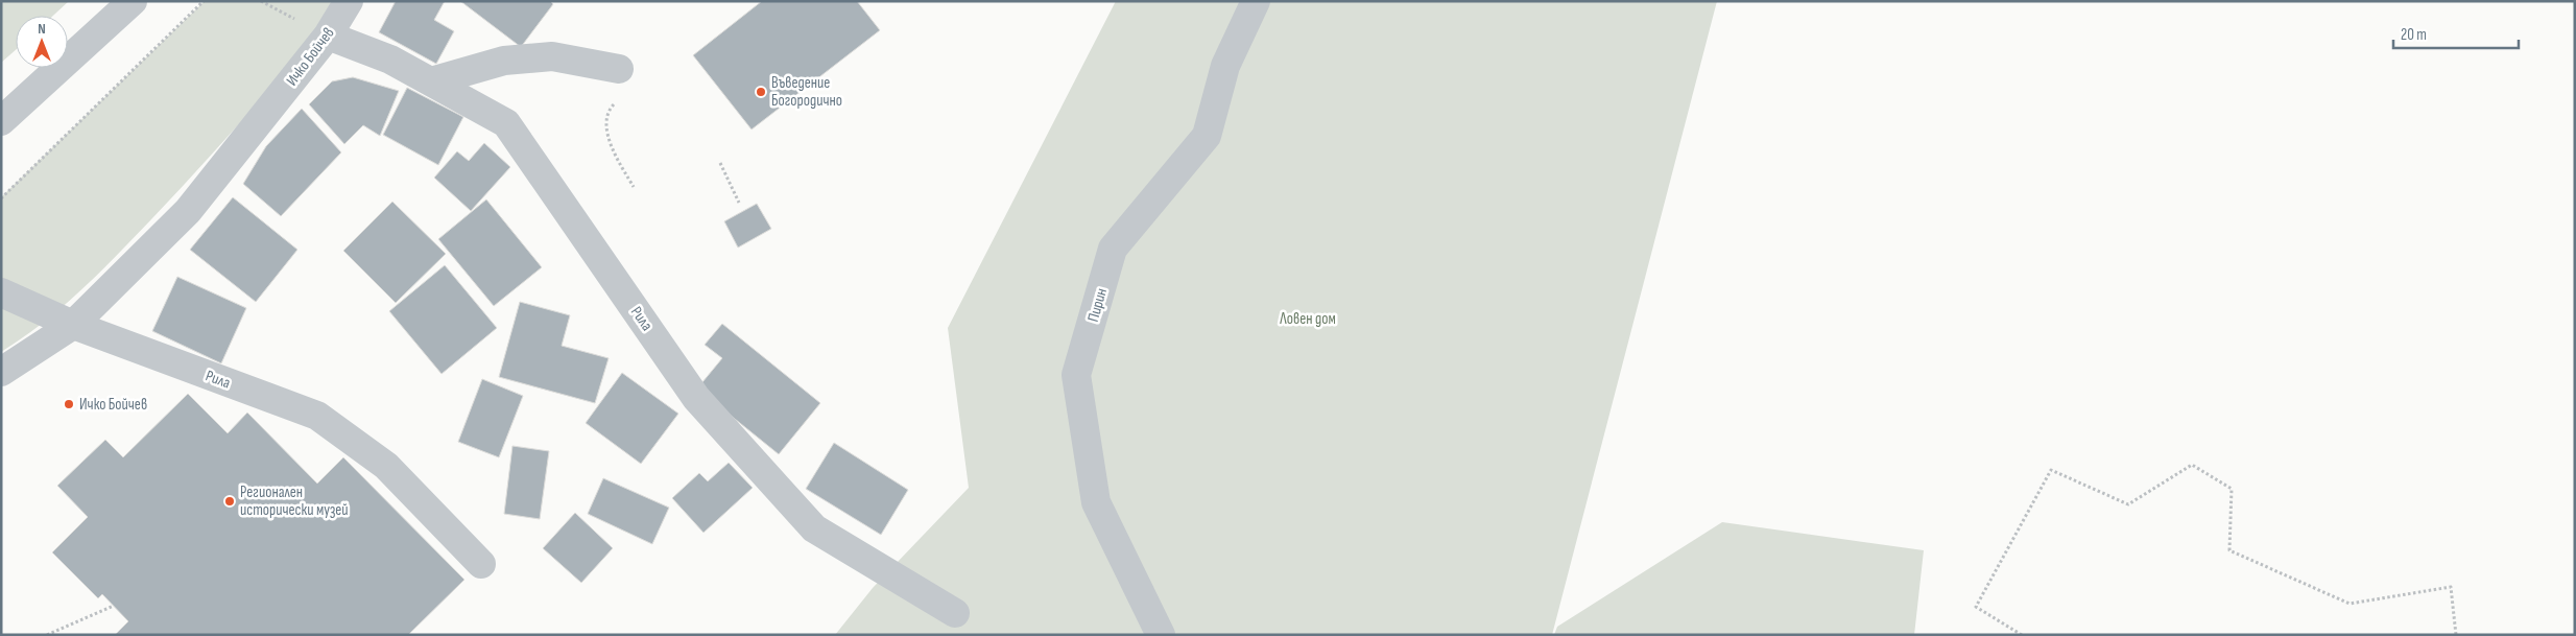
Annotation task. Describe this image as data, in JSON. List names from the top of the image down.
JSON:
{
  "streets": {
    "street": ["Ичко Бойчев", "Пирин", "Рила"]
  },
  "crossings": [
    ["Ичко Бойчев", "Рила"]
  ],
  "parks": ["Ловен дом"],
  "places": ["Въведение Богородично", "Ичко Бойчев", "Регионален исторически музей"],
  "scale_bar": "20 m",
  "north": "top"
}
